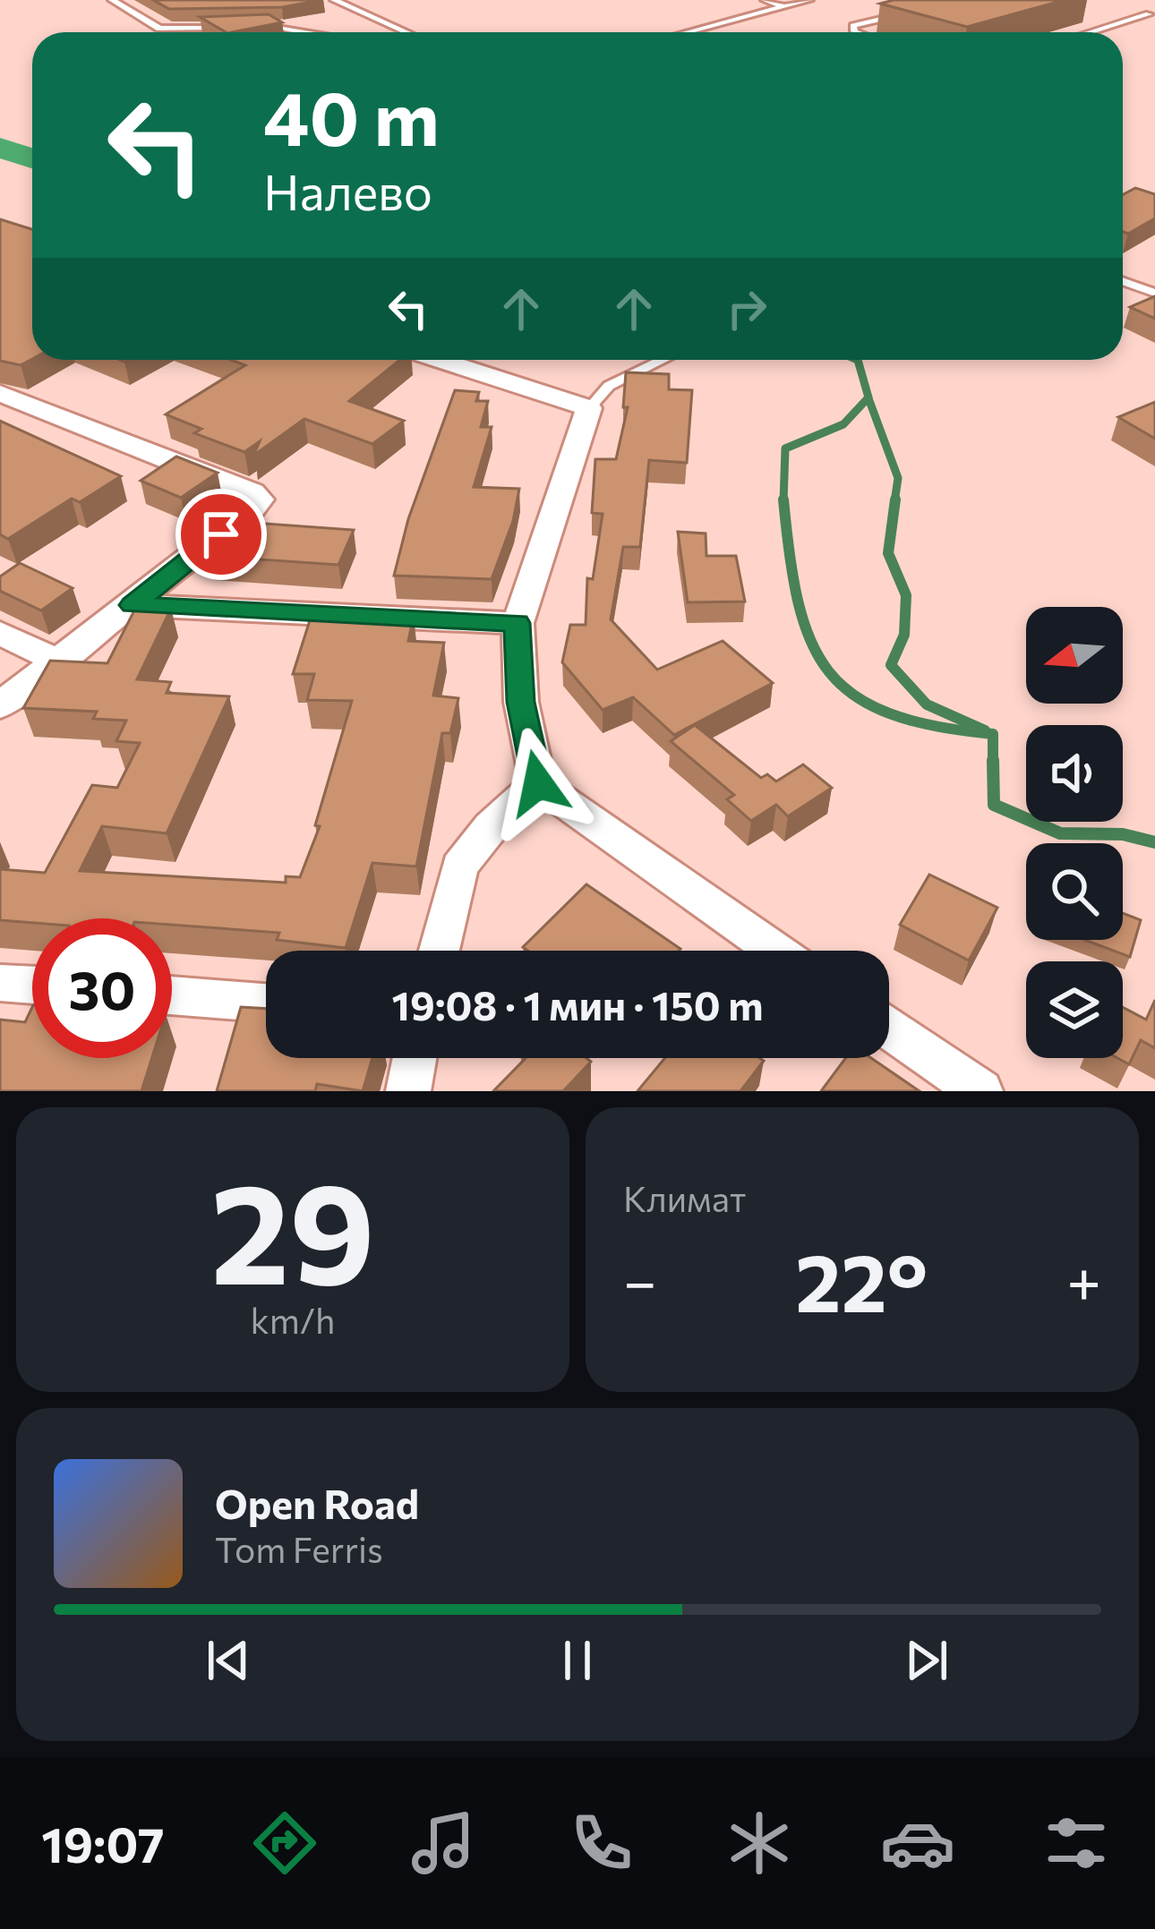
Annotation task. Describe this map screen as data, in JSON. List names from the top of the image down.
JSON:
{
  "north": "left",
  "page": {
    "turn": ["40 m", "Налево"],
    "limit": "30",
    "trip": "19:08 · 1 мин · 150 m",
    "tile": [
      ["29", "km/h"],
      "Климат"
    ],
    "heat": ["−", "22°", "+"],
    "song": ["Open Road", "Tom Ferris"],
    "tabs": "19:07"
  }
}
